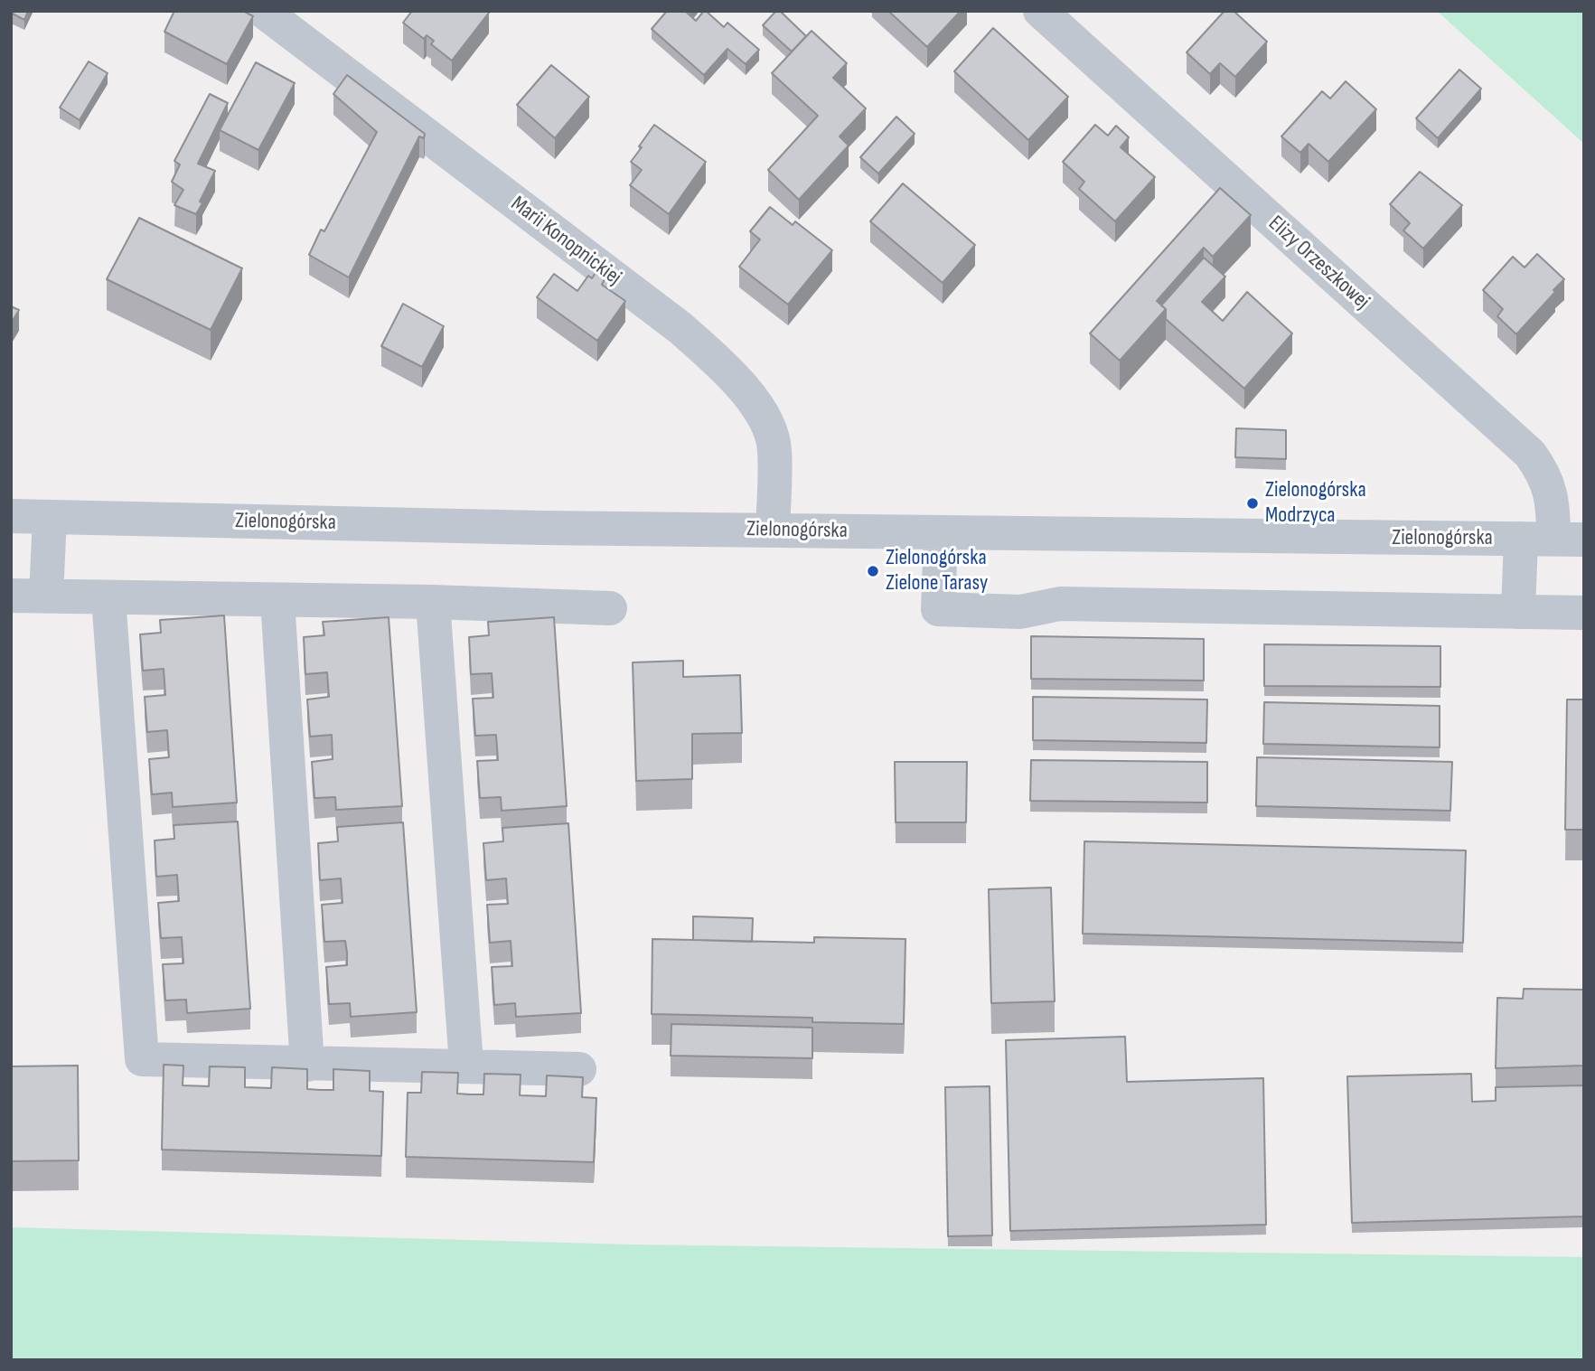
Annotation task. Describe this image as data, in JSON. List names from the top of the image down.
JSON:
{
  "streets": {
    "street": ["Marii Konopnickiej", "Elizy Orzeszkowej", "Zielonogórska"]
  },
  "crossings": [
    ["Marii Konopnickiej", "Zielonogórska"],
    ["Elizy Orzeszkowej", "Zielonogórska"]
  ],
  "places": ["Zielonogórska Modrzyca", "Zielonogórska Zielone Tarasy"]
}
